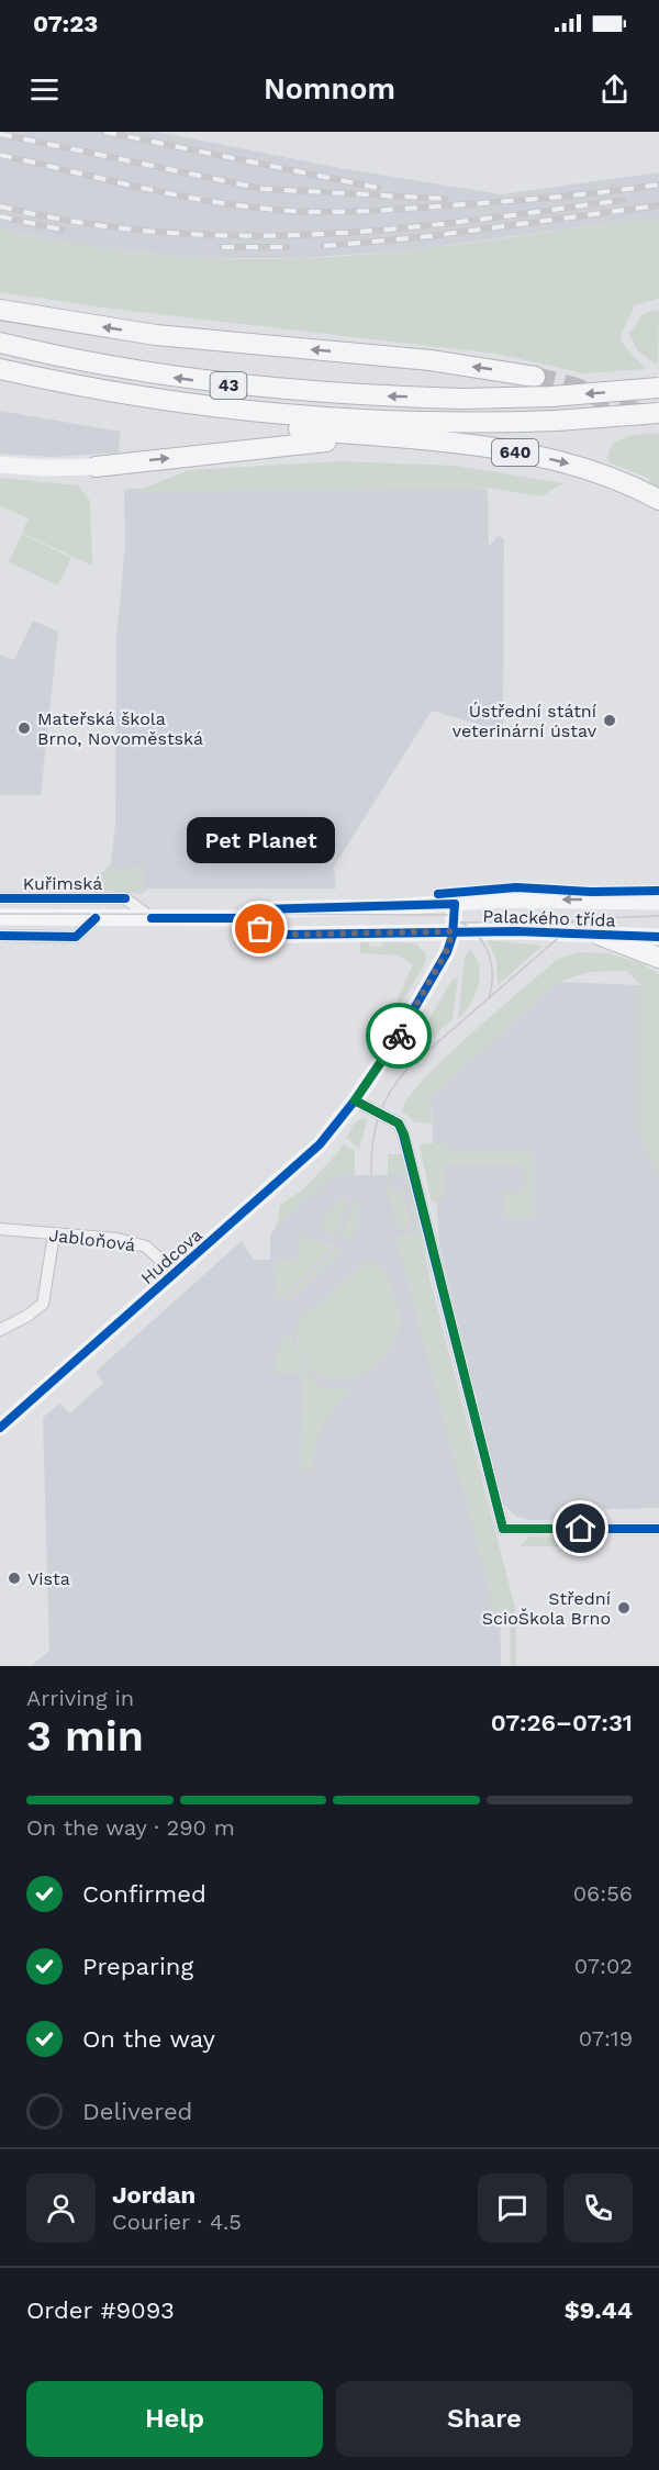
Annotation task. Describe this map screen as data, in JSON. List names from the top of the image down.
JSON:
{
  "streets": {
    "highway": ["43", "640"],
    "street": [
      "Kuřimská",
      "Palackého třída",
      "Jabloňová",
      "Hudcova"
    ]
  },
  "crossings": [
    ["43", "640"],
    ["Kuřimská", "Palackého třída"],
    ["Palackého třída", "Hudcova"],
    ["Jabloňová", "Hudcova"]
  ],
  "places": [
    "Ústřední státní veterinární ústav",
    "Mateřská škola Brno, Novoměstská",
    "Pet Planet",
    "Vista",
    "Střední ScioŠkola Brno"
  ],
  "page": {
    "status": "07:23",
    "header": "Nomnom",
    "bubble": "Pet Planet",
    "heading": ["3 min", "Arriving in", "07:26–07:31"],
    "panel": [
      "Jordan",
      "Courier · 4.5",
      "Order #9093",
      "$9.44"
    ],
    "bar": "On the way · 290 m",
    "list": [
      ["Confirmed", "06:56"],
      ["Preparing", "07:02"],
      ["On the way", "07:19"],
      "Delivered"
    ],
    "buttons": ["Help", "Share"]
  }
}
